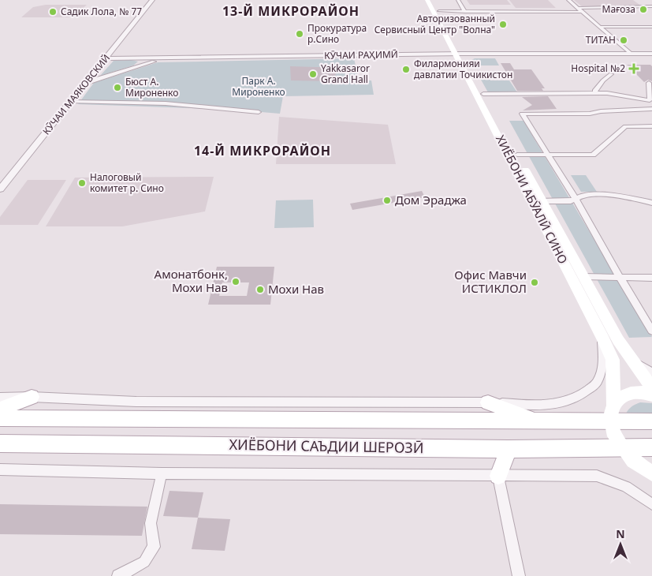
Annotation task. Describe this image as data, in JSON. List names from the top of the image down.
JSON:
{
  "streets": {
    "main road": ["ХИЁБОНИ АБӮАЛӢ СИНО", "ХИЁБОНИ САЪДИИ ШЕРОЗӢ"],
    "street": ["КӮЧАИ РАҲИМӢ", "КӮЧАИ МАЯКОВСКИЙ"]
  },
  "crossings": [
    ["КӮЧАИ РАҲИМӢ", "КӮЧАИ МАЯКОВСКИЙ"],
    ["КӮЧАИ РАҲИМӢ", "ХИЁБОНИ АБӮАЛӢ СИНО"],
    ["ХИЁБОНИ АБӮАЛӢ СИНО", "ХИЁБОНИ САЪДИИ ШЕРОЗӢ"]
  ],
  "districts": ["13-Й МИКРОРАЙОН", "14-Й МИКРОРАЙОН"],
  "parks": ["Парк А. Мироненко"],
  "places": {
    "other": [
      "Мағоза",
      "Садик Лола, № 77",
      "Авторизованный Сервисный Центр \"Волна\"",
      "Прокуратура р.Сино",
      "ТИТАН",
      "Филармонияи давлатии Точикистон",
      "Yakkasaror Grand Hall",
      "Бюст А. Мироненко",
      "Налоговый комитет р. Сино",
      "Дом Эраджа",
      "Амонатбонк, Мохи Нав",
      "Офис Мавчи ИСТИКЛОЛ",
      "Мохи Нав"
    ],
    "health": ["Hospital №2"]
  },
  "north": "top"
}
